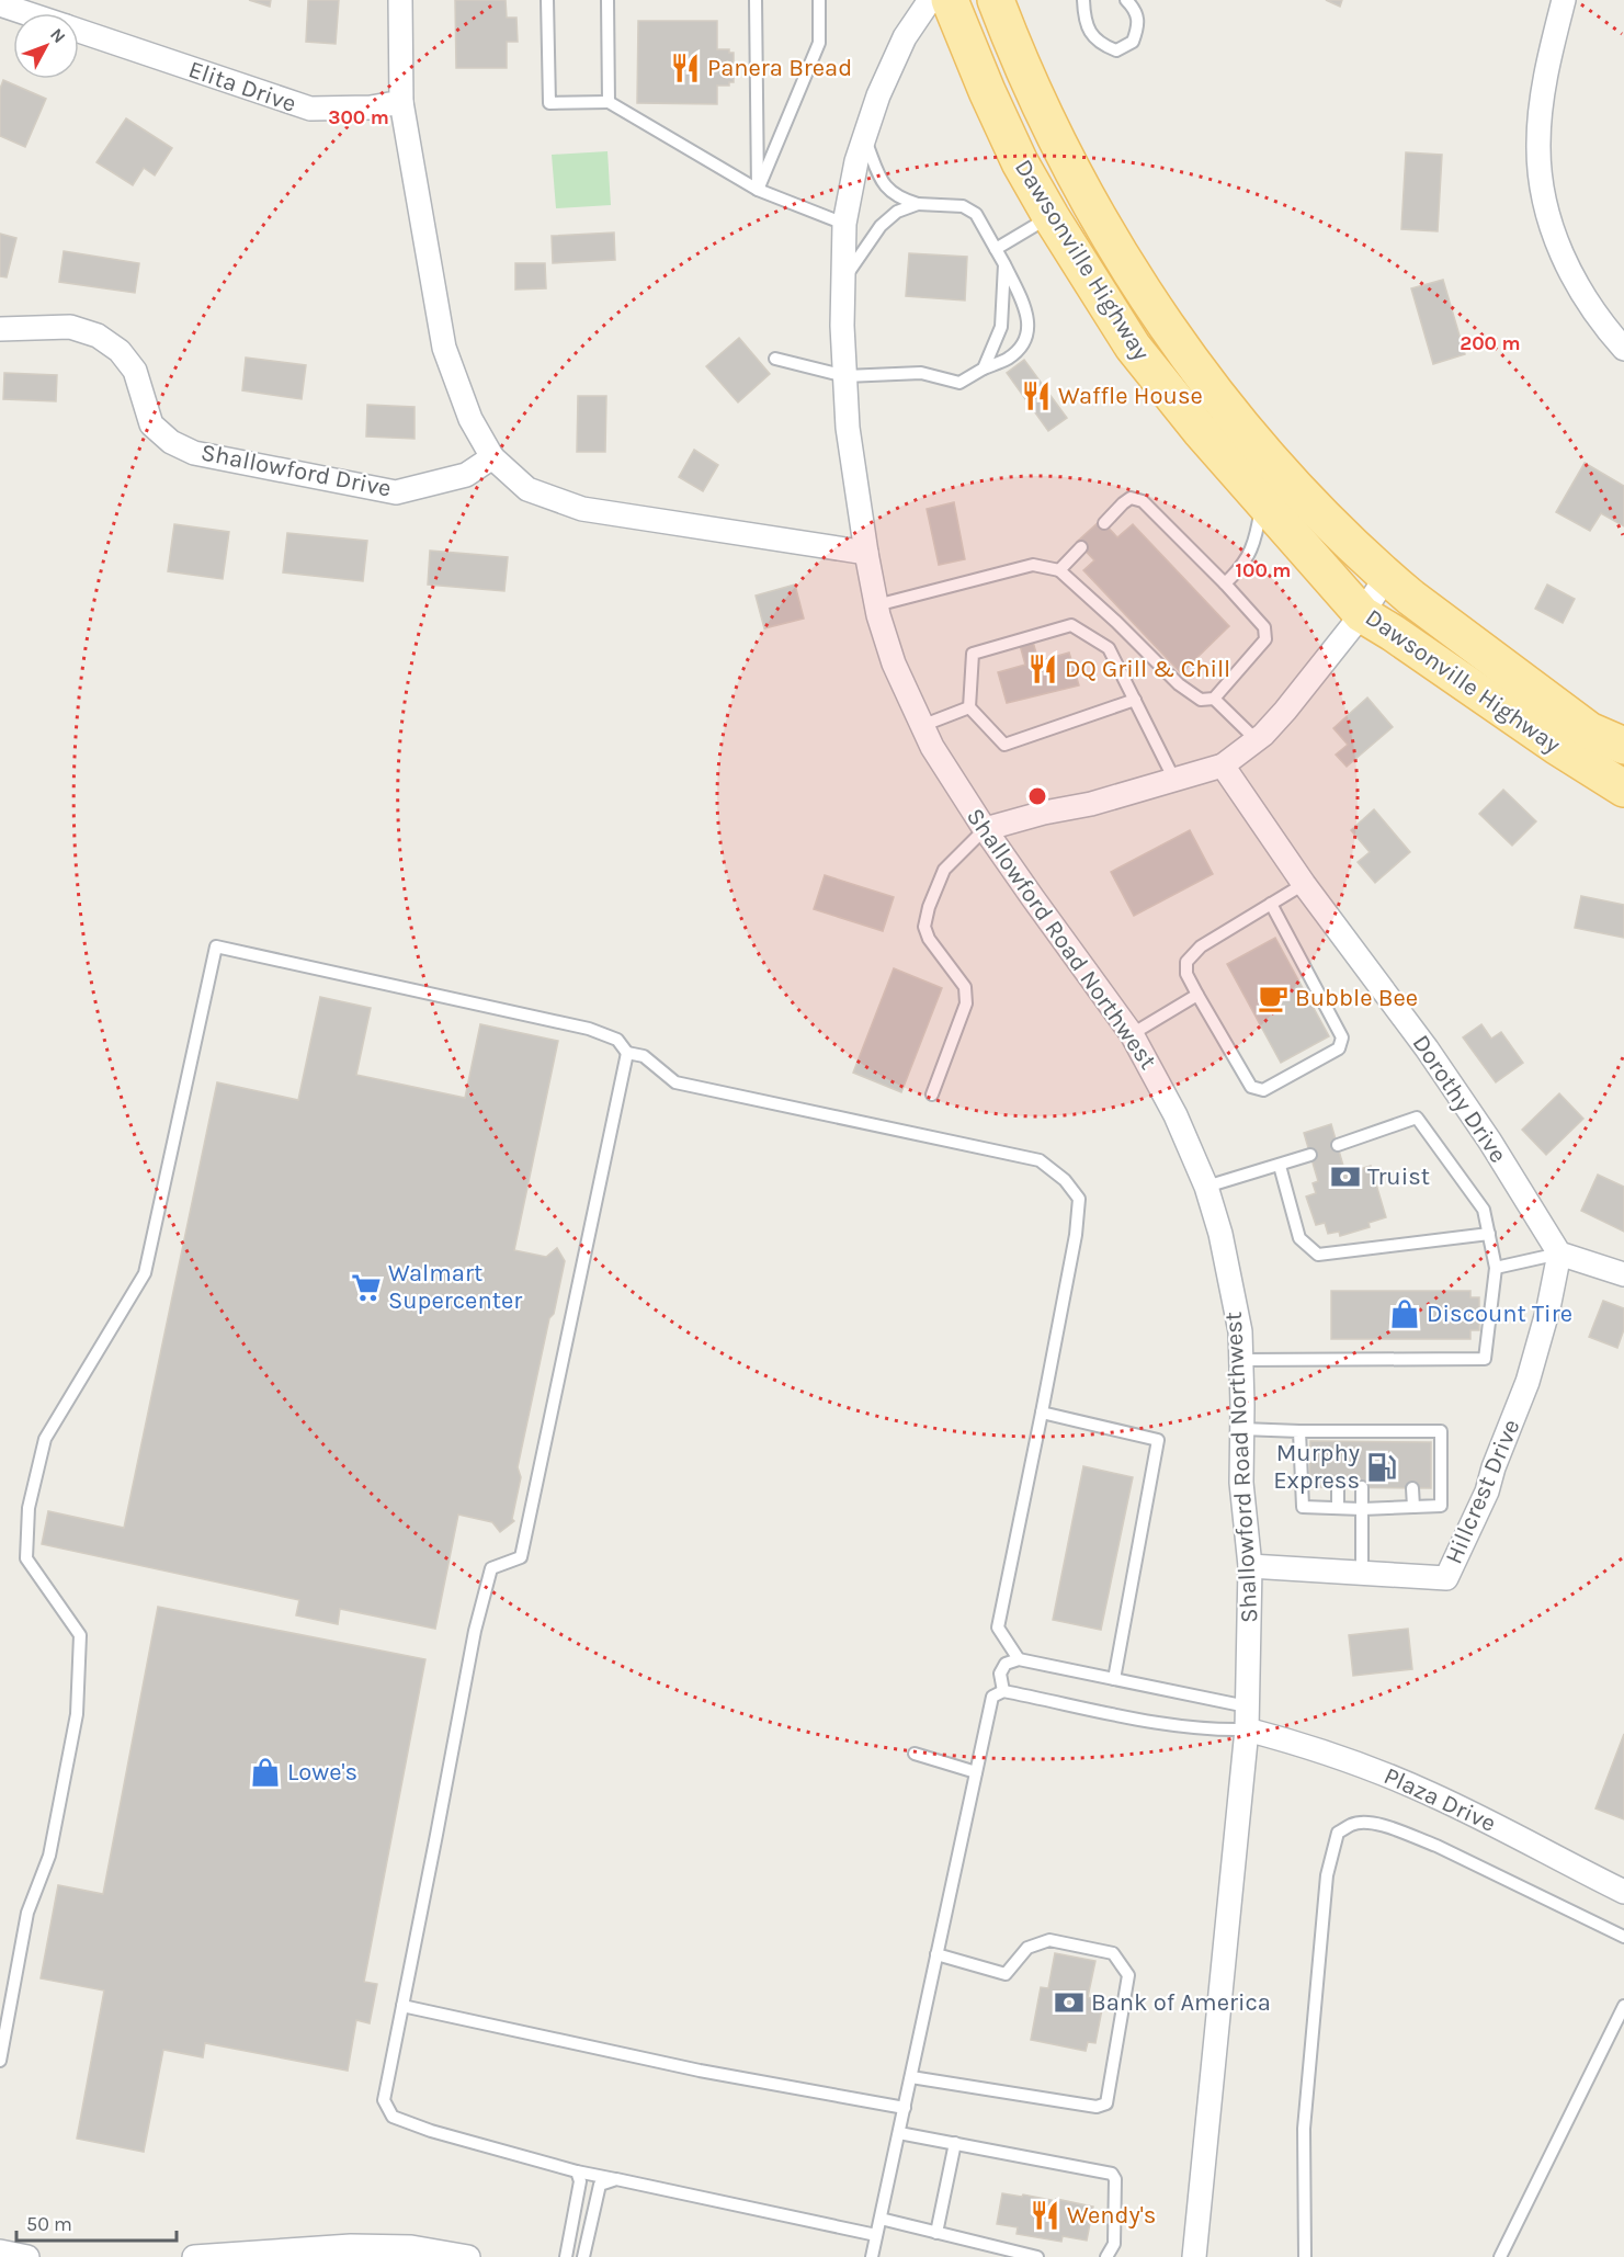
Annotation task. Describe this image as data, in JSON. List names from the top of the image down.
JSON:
{
  "streets": {
    "main road": ["Dawsonville Highway"],
    "street": [
      "Elita Drive",
      "Shallowford Drive",
      "Shallowford Road Northwest",
      "Dorothy Drive",
      "Hillcrest Drive",
      "Plaza Drive"
    ]
  },
  "crossings": [
    ["Shallowford Road Northwest", "Hillcrest Drive"],
    ["Shallowford Road Northwest", "Plaza Drive"],
    ["Dorothy Drive", "Hillcrest Drive"]
  ],
  "places": {
    "restaurant": [
      "Panera Bread",
      "Waffle House",
      "DQ Grill & Chill",
      "Wendy's"
    ],
    "cafe": ["Bubble Bee"],
    "bank": ["Truist", "Bank of America"],
    "supermarket": ["Walmart Supercenter"],
    "shop": ["Discount Tire", "Lowe's"],
    "fuel station": ["Murphy Express"]
  },
  "scale_bar": "50 m",
  "north": "top right",
  "rings": ["300 m", "200 m", "100 m"]
}
